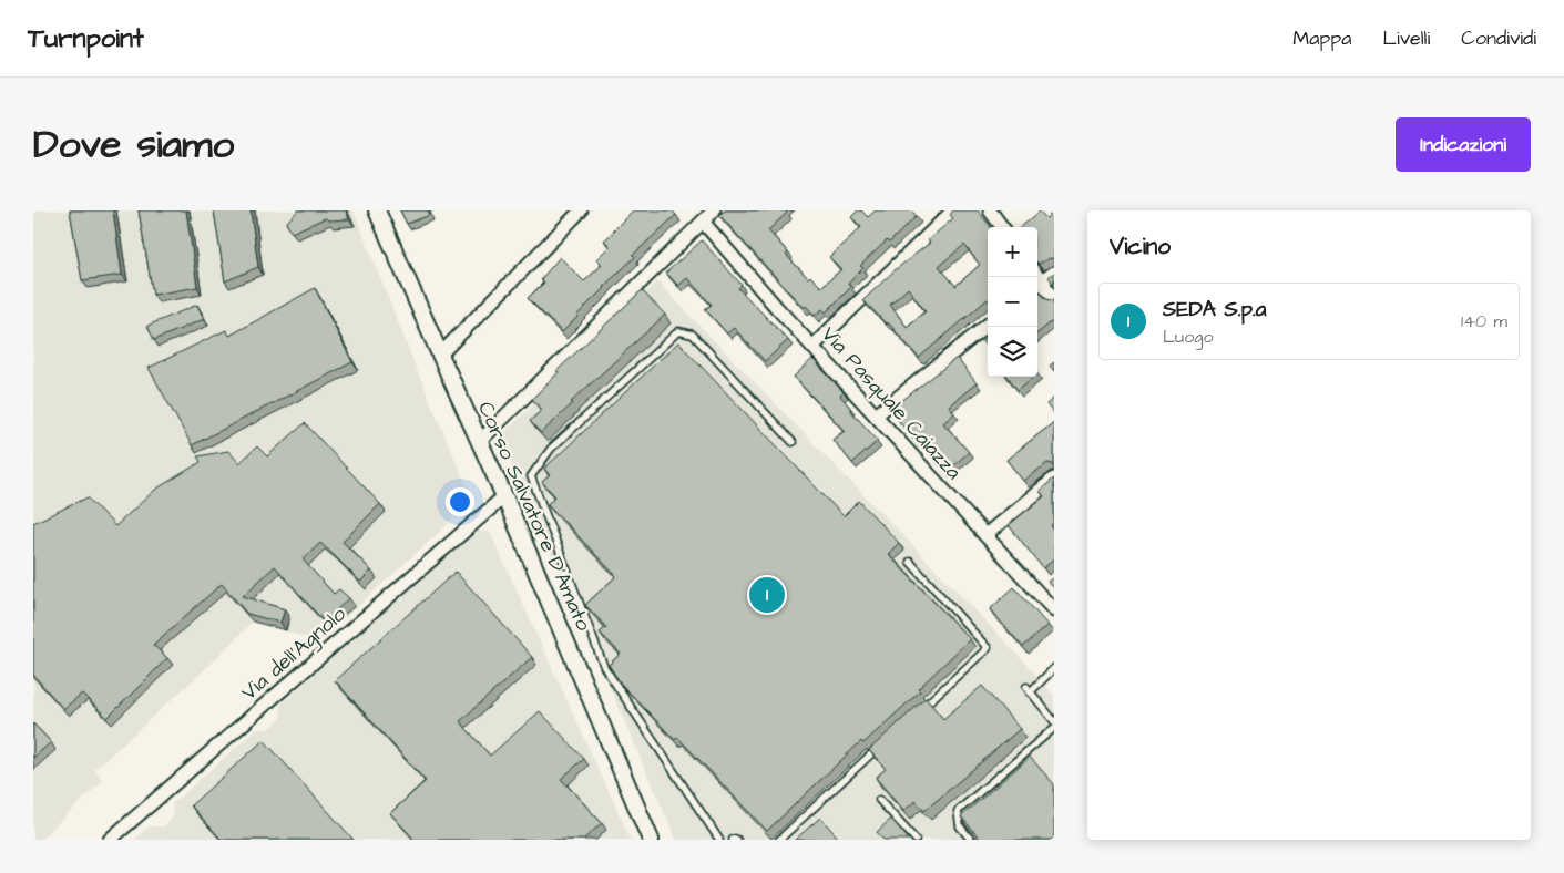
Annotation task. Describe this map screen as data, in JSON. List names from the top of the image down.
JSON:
{
  "streets": {
    "street": ["Via Pasquale Caiazza", "Corso Salvatore D'Amato", "Via dell'Agnolo"]
  },
  "crossings": [
    ["Corso Salvatore D'Amato", "Via dell'Agnolo"]
  ],
  "page": {
    "header": "Turnpoint",
    "nav": ["Mappa", "Livelli", "Condividi"],
    "title": "Dove siamo",
    "buttons": "Indicazioni",
    "heading": "Vicino",
    "map_buttons": ["+", "−"],
    "list": [
      {
        "mark": "1",
        "name": "SEDA S.p.a",
        "note": "Luogo",
        "value": "140 m"
      }
    ],
    "pins": "1"
  }
}
